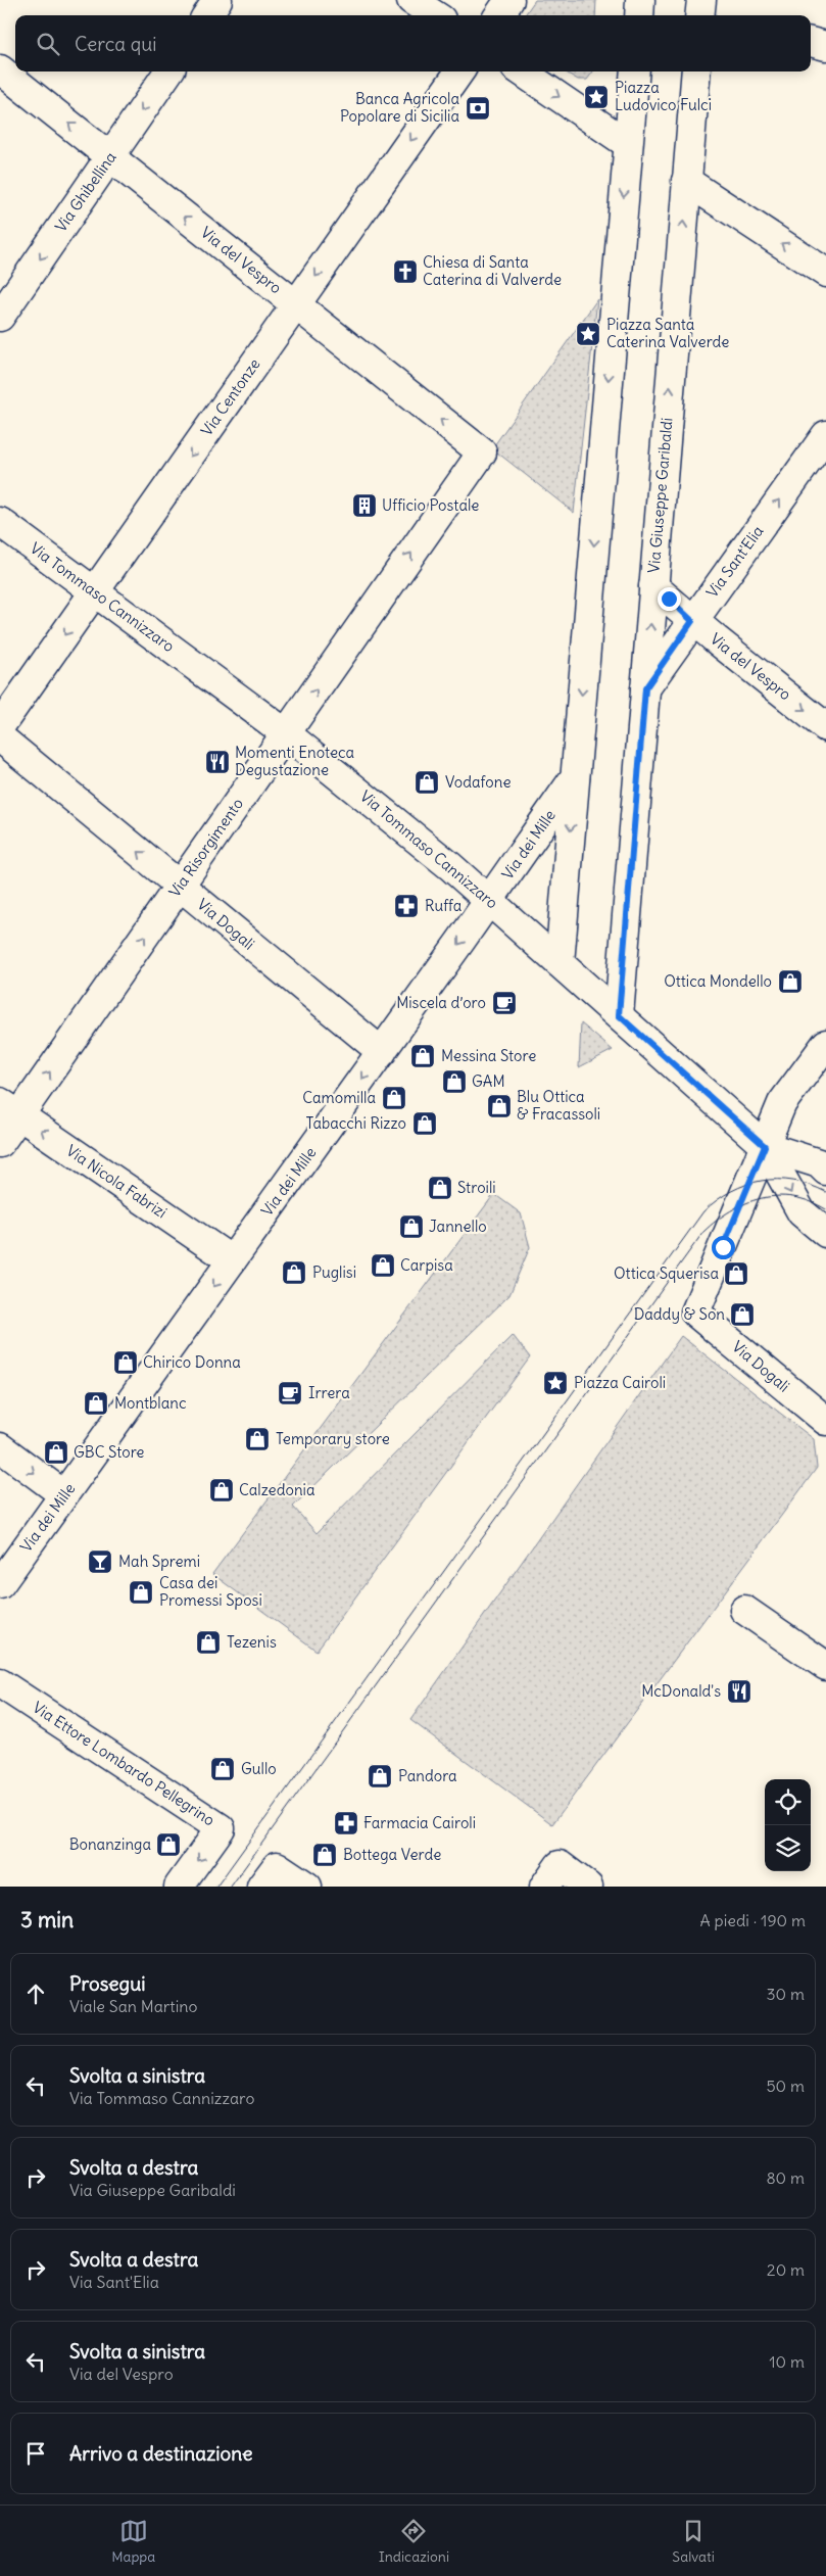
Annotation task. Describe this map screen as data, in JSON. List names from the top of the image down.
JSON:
{
  "streets": {
    "street": [
      "Via Ghibellina",
      "Via del Vespro",
      "Via Centonze",
      "Via Giuseppe Garibaldi",
      "Via Sant'Elia",
      "Via Tommaso Cannizzaro",
      "Via dei Mille",
      "Via Risorgimento",
      "Via Dogali",
      "Via Nicola Fabrizi",
      "Via Ettore Lombardo Pellegrino"
    ]
  },
  "crossings": [
    ["Via Ghibellina", "Via del Vespro"],
    ["Via del Vespro", "Via Centonze"],
    ["Via del Vespro", "Via Giuseppe Garibaldi"],
    ["Via del Vespro", "Via Sant'Elia"],
    ["Via del Vespro", "Via Risorgimento"],
    ["Via Centonze", "Via Tommaso Cannizzaro"],
    ["Via Giuseppe Garibaldi", "Via Sant'Elia"],
    ["Via Giuseppe Garibaldi", "Via Tommaso Cannizzaro"],
    ["Via Tommaso Cannizzaro", "Via dei Mille"],
    ["Via Tommaso Cannizzaro", "Via Risorgimento"],
    ["Via Tommaso Cannizzaro", "Via Dogali"],
    ["Via dei Mille", "Via Dogali"],
    ["Via dei Mille", "Via Nicola Fabrizi"],
    ["Via Risorgimento", "Via Dogali"],
    ["Via Risorgimento", "Via Nicola Fabrizi"]
  ],
  "one_way": [
    "Via Ghibellina",
    "Via Centonze",
    "Via Sant'Elia",
    "Via dei Mille",
    "Via Risorgimento",
    "Via Nicola Fabrizi",
    "Via Ettore Lombardo Pellegrino"
  ],
  "places": {
    "place": ["Piazza Ludovico Fulci", "Piazza Santa Caterina Valverde", "Piazza Cairoli"],
    "bank": ["Banca Agricola Popolare di Sicilia"],
    "church": ["Chiesa di Santa Caterina di Valverde"],
    "building": ["Ufficio Postale"],
    "restaurant": ["Momenti Enoteca Degustazione", "McDonald's"],
    "shop": [
      "Vodafone",
      "Ottica Mondello",
      "Messina Store",
      "GAM",
      "Camomilla",
      "Blu Ottica & Fracassoli",
      "Tabacchi Rizzo",
      "Stroili",
      "Jannello",
      "Carpisa",
      "Puglisi",
      "Ottica Squerisa",
      "Daddy & Son",
      "Chirico Donna",
      "Montblanc",
      "Temporary store",
      "GBC Store",
      "Calzedonia",
      "Casa dei Promessi Sposi",
      "Tezenis",
      "Gullo",
      "Pandora",
      "Bonanzinga",
      "Bottega Verde"
    ],
    "pharmacy": ["Ruffa", "Farmacia Cairoli"],
    "cafe": ["Miscela d’oro", "Irrera"],
    "bar": ["Mah Spremi"]
  },
  "page": {
    "search": "Cerca qui",
    "heading": ["3 min", "A piedi · 190 m"],
    "list": [
      ["Prosegui", "Viale San Martino", "30 m"],
      ["Svolta a sinistra", "Via Tommaso Cannizzaro", "50 m"],
      ["Svolta a destra", "Via Giuseppe Garibaldi", "80 m"],
      ["Svolta a destra", "Via Sant'Elia", "20 m"],
      ["Svolta a sinistra", "Via del Vespro", "10 m"],
      "Arrivo a destinazione"
    ],
    "nav": ["Mappa", "Indicazioni", "Salvati"]
  }
}
